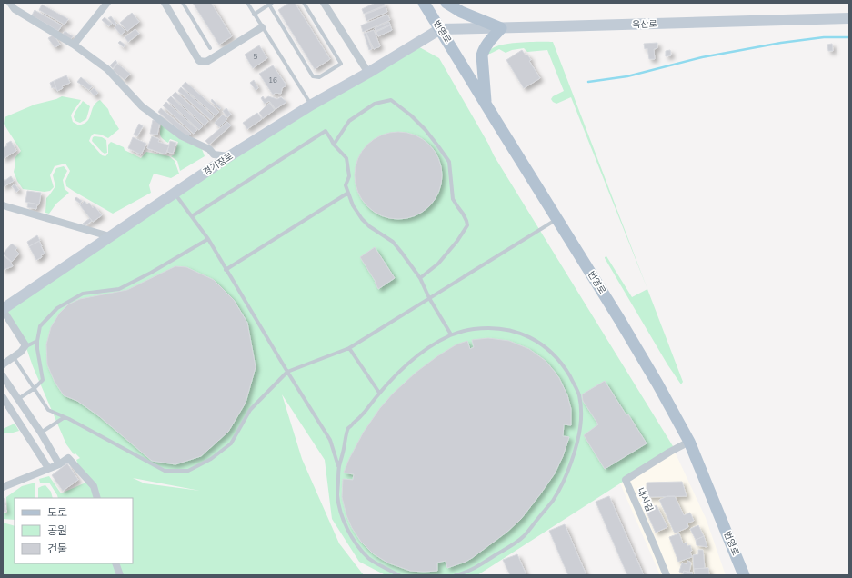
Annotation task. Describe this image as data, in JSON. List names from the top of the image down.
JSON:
{
  "streets": {
    "main road": ["번영로"],
    "street": ["옥산로", "경기장로", "내사길"]
  },
  "crossings": [
    ["옥산로", "번영로"],
    ["옥산로", "경기장로"],
    ["번영로", "경기장로"],
    ["번영로", "내사길"]
  ],
  "house_numbers": ["5", "16"],
  "legend": ["도로", "공원", "건물"]
}
